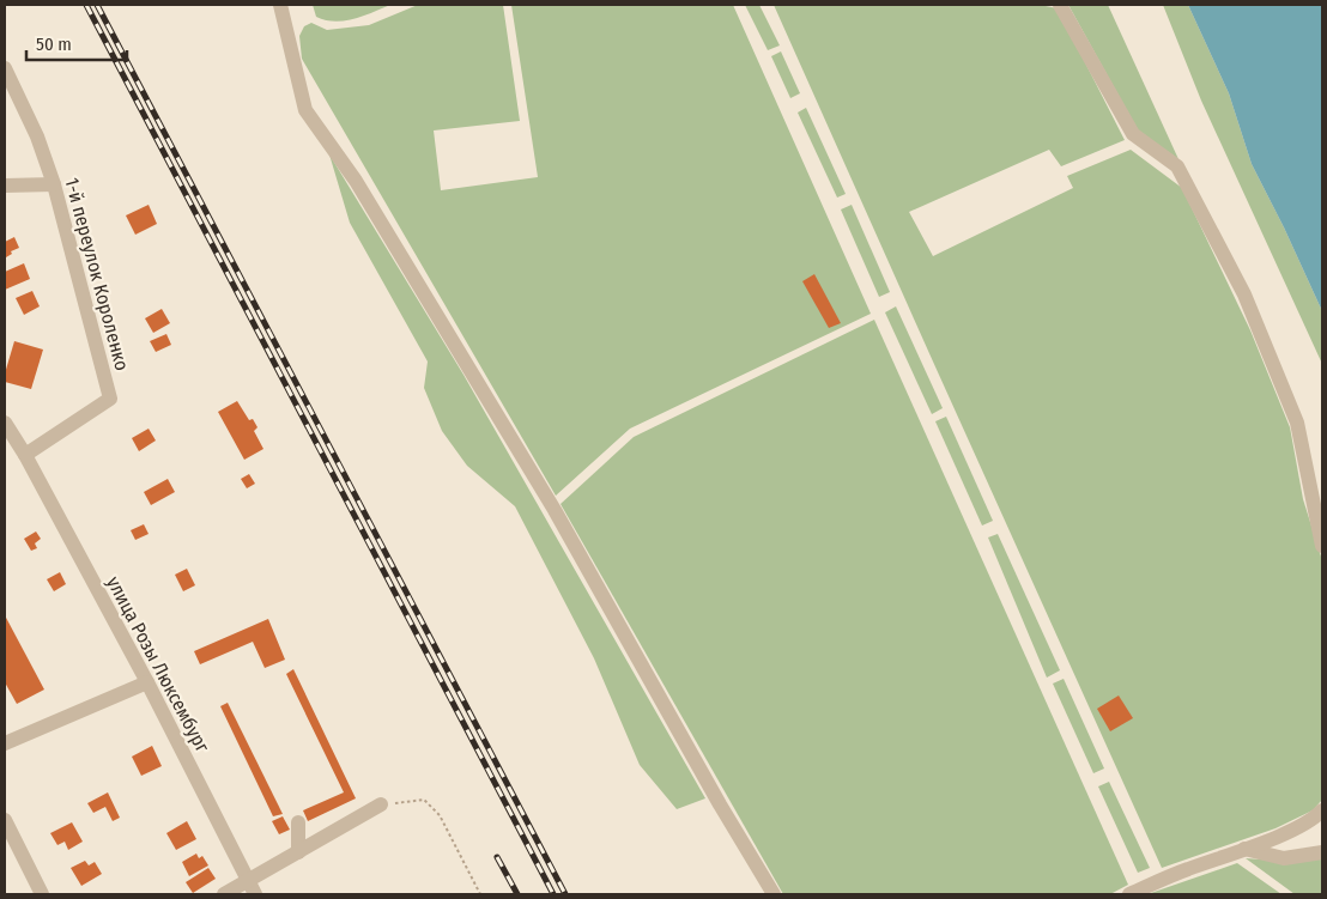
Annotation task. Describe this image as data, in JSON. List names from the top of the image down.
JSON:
{
  "streets": {
    "street": ["1-й переулок Короленко", "улица Розы Люксембург"]
  },
  "crossings": [
    ["1-й переулок Короленко", "улица Розы Люксембург"]
  ],
  "scale_bar": "50 m"
}
